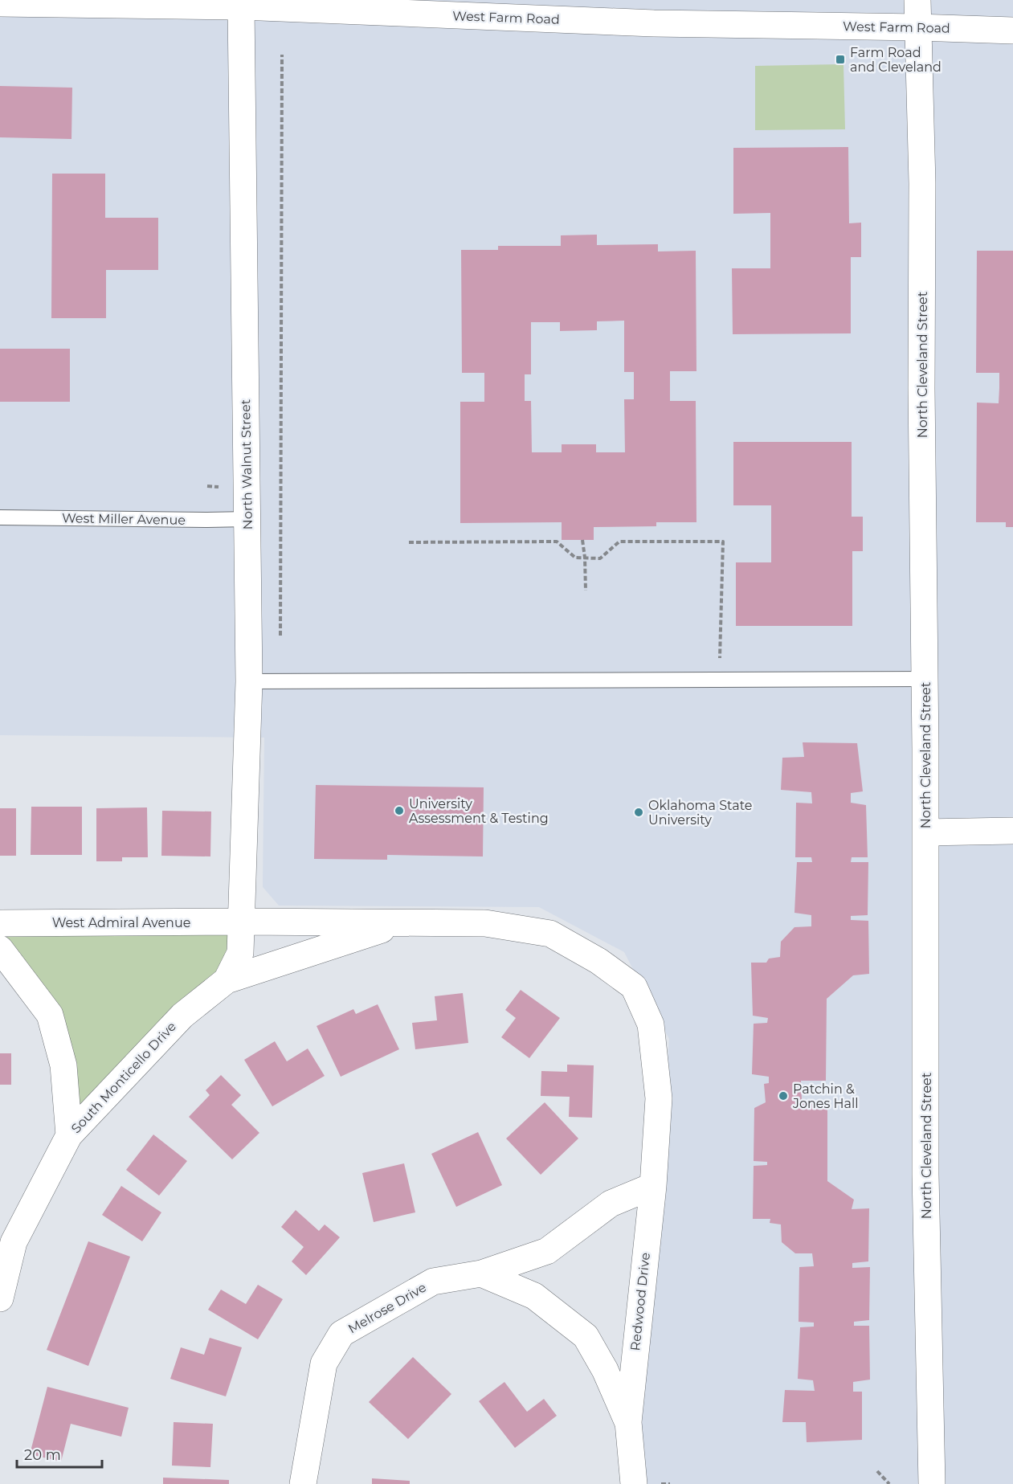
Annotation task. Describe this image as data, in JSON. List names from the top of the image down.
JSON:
{
  "streets": {
    "street": [
      "West Farm Road",
      "North Cleveland Street",
      "North Walnut Street",
      "West Admiral Avenue",
      "South Monticello Drive",
      "Redwood Drive",
      "Melrose Drive"
    ],
    "lane": ["West Miller Avenue"]
  },
  "crossings": [
    ["West Farm Road", "North Cleveland Street"],
    ["West Farm Road", "North Walnut Street"],
    ["North Walnut Street", "West Miller Avenue"],
    ["North Walnut Street", "West Admiral Avenue"],
    ["North Walnut Street", "South Monticello Drive"],
    ["West Admiral Avenue", "South Monticello Drive"],
    ["South Monticello Drive", "Redwood Drive"],
    ["Redwood Drive", "Melrose Drive"]
  ],
  "places": {
    "transit": ["Farm Road and Cleveland"],
    "other": ["University Assessment & Testing", "Oklahoma State University", "Patchin & Jones Hall"]
  },
  "scale_bar": "20 m"
}
